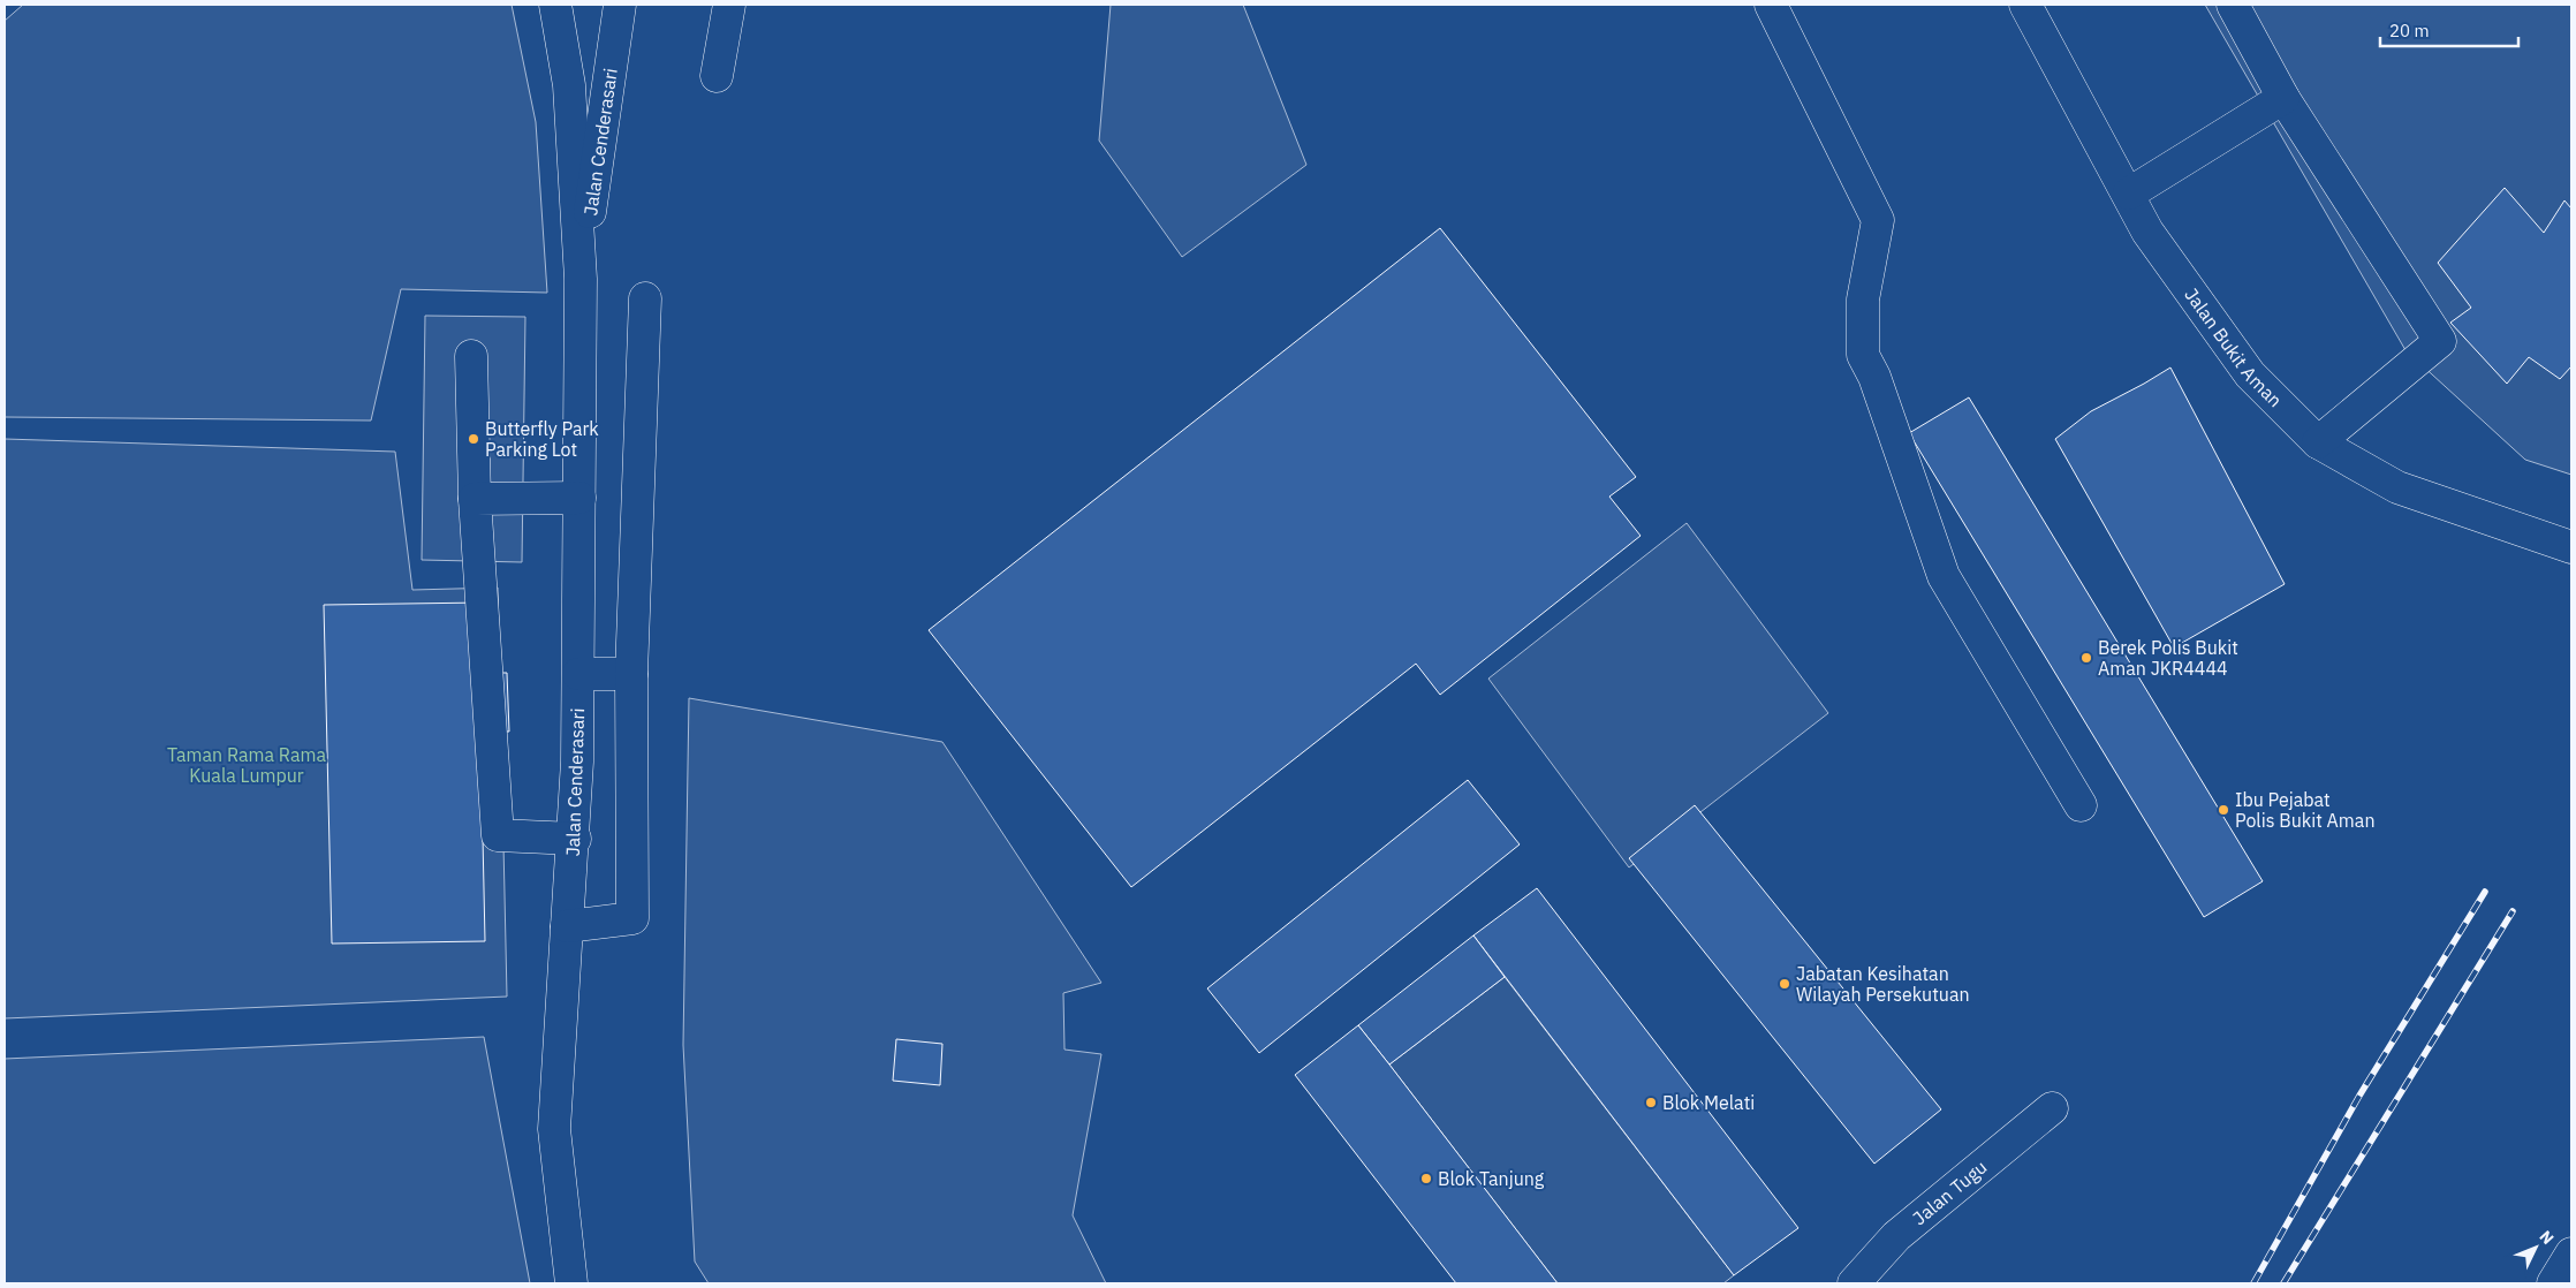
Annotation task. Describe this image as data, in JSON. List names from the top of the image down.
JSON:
{
  "streets": {
    "street": ["Jalan Cenderasari", "Jalan Bukit Aman", "Jalan Tugu"]
  },
  "parks": ["Taman Rama Rama Kuala Lumpur"],
  "places": [
    "Butterfly Park Parking Lot",
    "Berek Polis Bukit Aman JKR4444",
    "Ibu Pejabat Polis Bukit Aman",
    "Jabatan Kesihatan Wilayah Persekutuan",
    "Blok Melati",
    "Blok Tanjung"
  ],
  "scale_bar": "20 m",
  "north": "top right"
}
